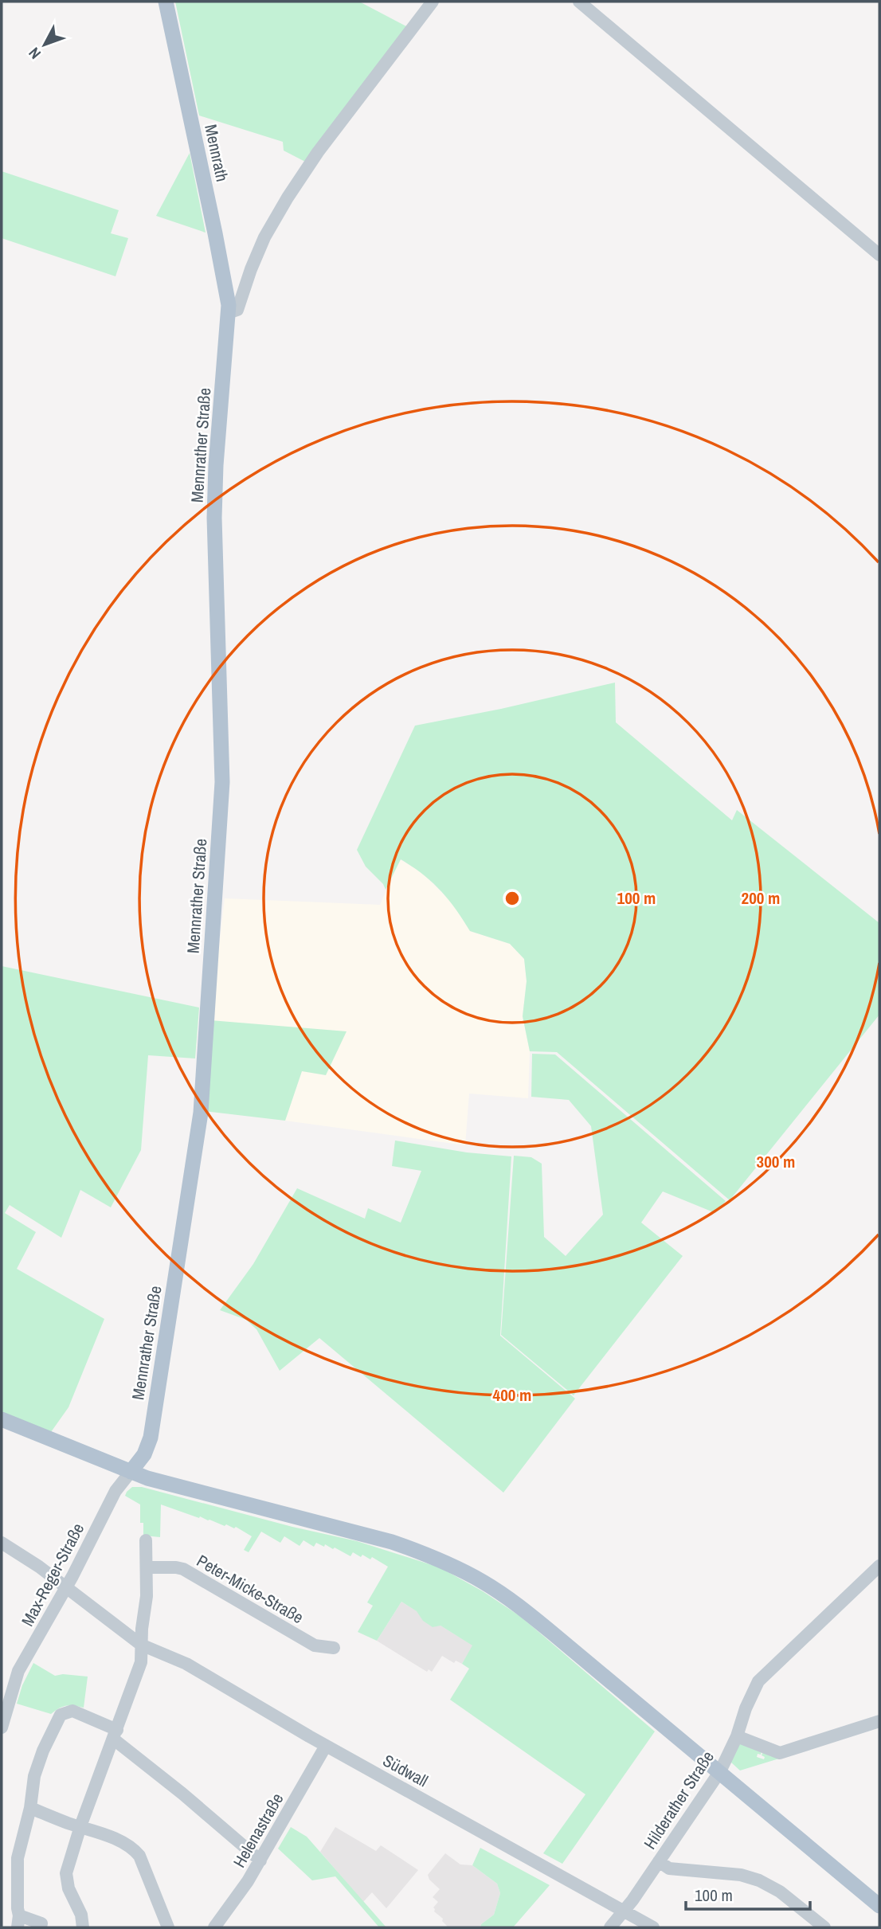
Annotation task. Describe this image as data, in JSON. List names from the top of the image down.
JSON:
{
  "streets": {
    "main road": ["Mennrath", "Mennrather Straße"],
    "street": [
      "Max-Reger-Straße",
      "Peter-Micke-Straße",
      "Südwall",
      "Hilderather Straße",
      "Helenastraße"
    ]
  },
  "crossings": [
    ["Mennrath", "Mennrather Straße"],
    ["Mennrather Straße", "Max-Reger-Straße"],
    ["Max-Reger-Straße", "Südwall"],
    ["Südwall", "Hilderather Straße"],
    ["Südwall", "Helenastraße"]
  ],
  "scale_bar": "100 m",
  "north": "bottom left",
  "rings": [
    "100 m",
    "200 m",
    "300 m",
    "400 m"
  ]
}
